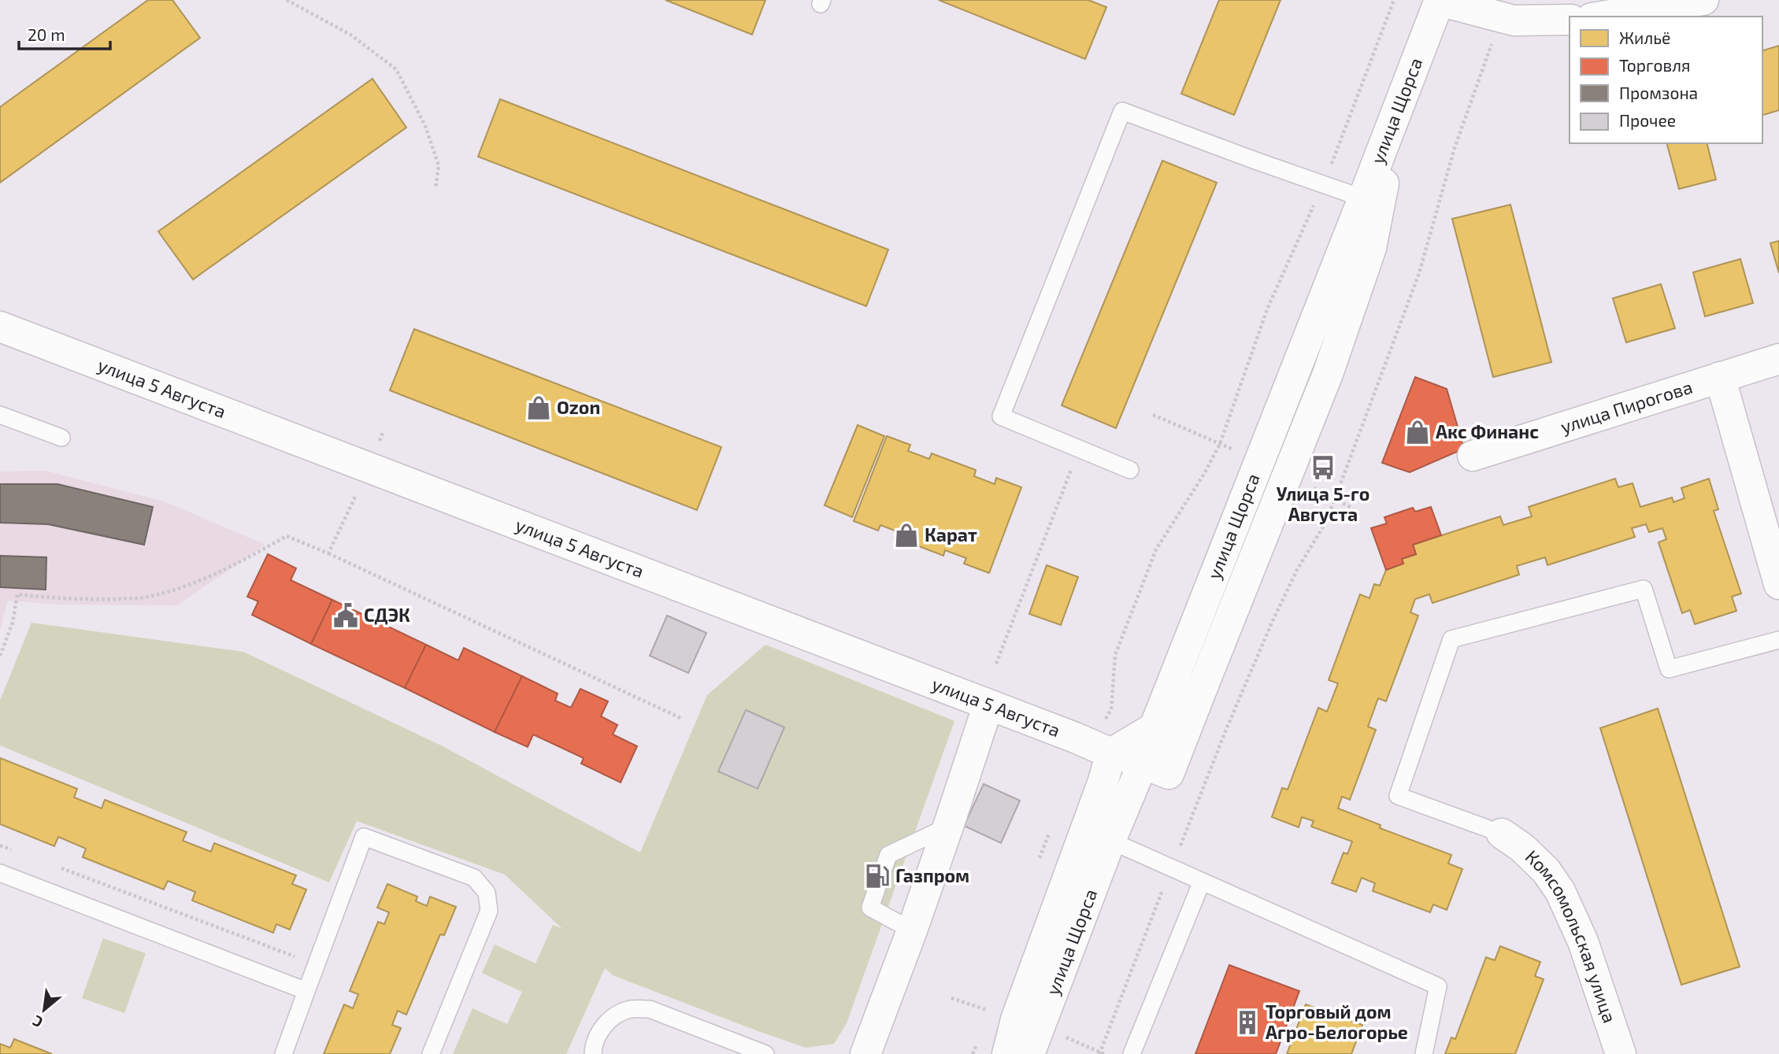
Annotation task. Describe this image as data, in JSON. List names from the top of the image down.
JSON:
{
  "streets": {
    "street": [
      "улица Щорса",
      "улица 5 Августа",
      "улица Пирогова",
      "Комсомольская улица"
    ]
  },
  "places": {
    "shop": ["Ozon", "Акс Финанс", "Карат"],
    "bus stop": ["Улица 5-го Августа"],
    "public building": ["СДЭК"],
    "fuel station": ["Газпром"],
    "building": ["Торговый дом Агро-Белогорье"]
  },
  "legend": [
    "Жильё",
    "Торговля",
    "Промзона",
    "Прочее"
  ],
  "scale_bar": "20 m",
  "north": "bottom left"
}
